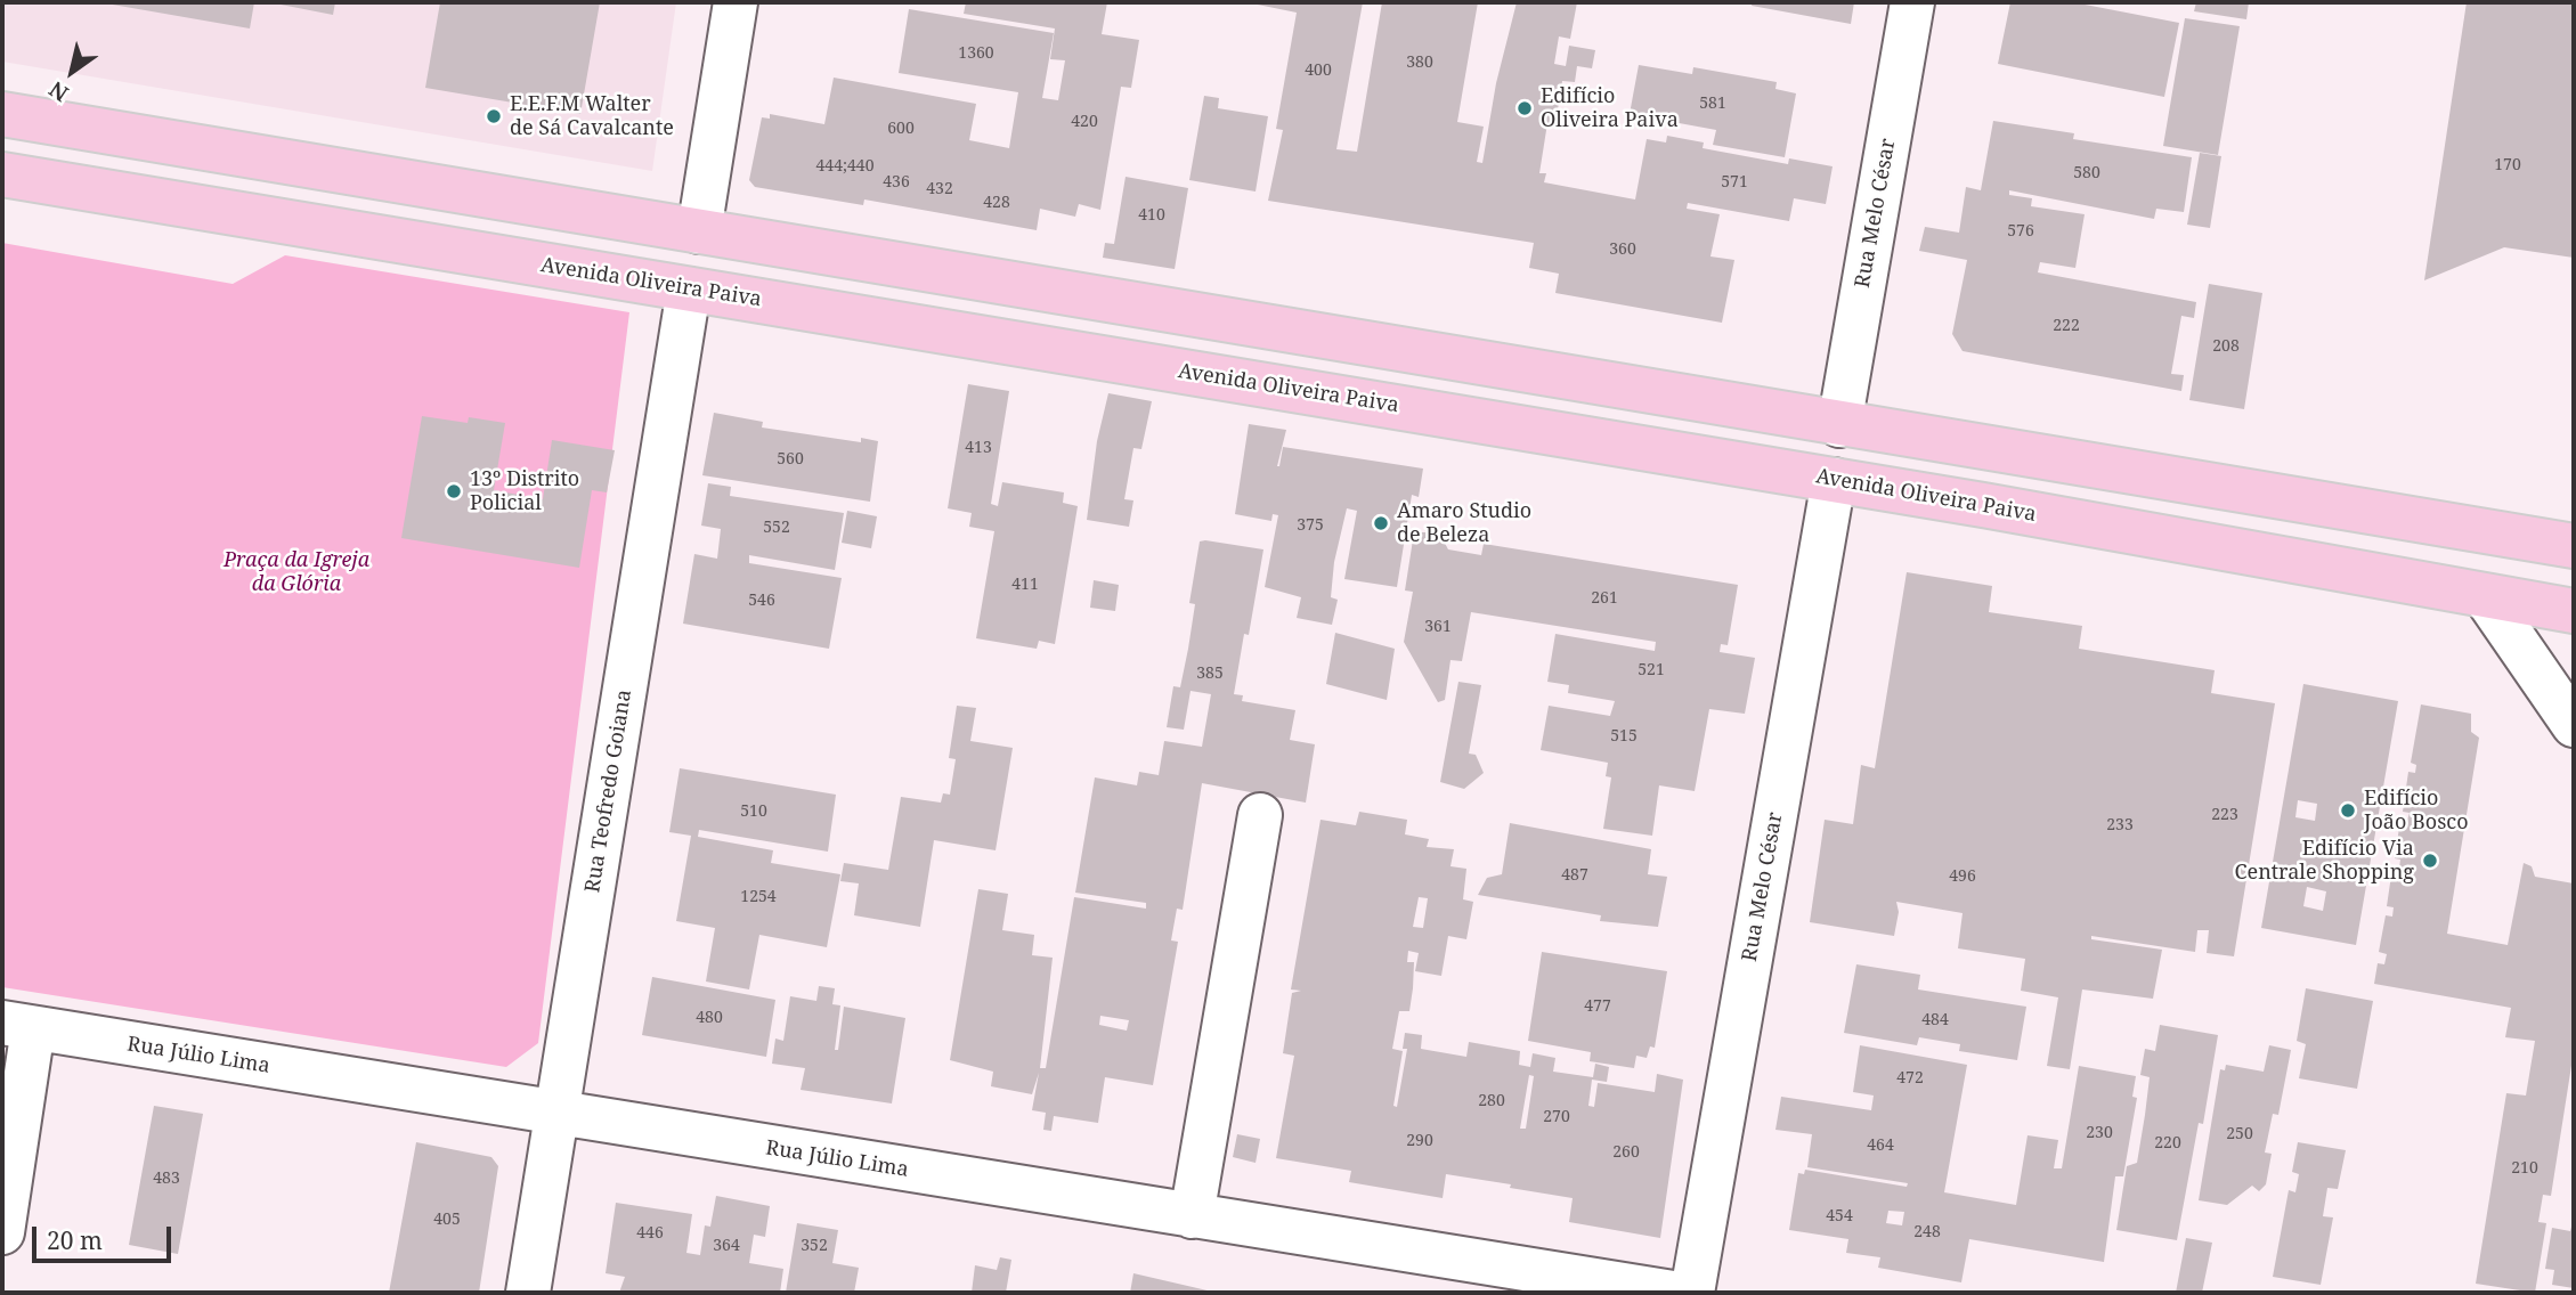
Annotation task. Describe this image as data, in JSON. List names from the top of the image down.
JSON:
{
  "streets": {
    "main road": ["Avenida Oliveira Paiva"],
    "street": ["Rua Melo César", "Rua Teofredo Goiana", "Rua Júlio Lima"]
  },
  "crossings": [
    ["Rua Melo César", "Avenida Oliveira Paiva"],
    ["Avenida Oliveira Paiva", "Rua Teofredo Goiana"],
    ["Rua Teofredo Goiana", "Rua Júlio Lima"]
  ],
  "parks": ["Praça da Igreja da Glória"],
  "places": [
    "Edifício Oliveira Paiva",
    "E.E.F.M Walter de Sá Cavalcante",
    "13º Distrito Policial",
    "Amaro Studio de Beleza",
    "Edifício João Bosco",
    "Edifício Via Centrale Shopping"
  ],
  "house_numbers": [
    "1360",
    "380",
    "400",
    "581",
    "420",
    "600",
    "170",
    "444;440",
    "580",
    "436",
    "571",
    "432",
    "428",
    "410",
    "576",
    "360",
    "222",
    "208",
    "413",
    "560",
    "375",
    "552",
    "411",
    "261",
    "546",
    "361",
    "521",
    "385",
    "515",
    "510",
    "223",
    "233",
    "487",
    "496",
    "1254",
    "477",
    "480",
    "484",
    "472",
    "280",
    "270",
    "230",
    "250",
    "290",
    "220",
    "464",
    "260",
    "210",
    "483",
    "454",
    "405",
    "248",
    "446",
    "364",
    "352"
  ],
  "scale_bar": "20 m",
  "north": "bottom left"
}
